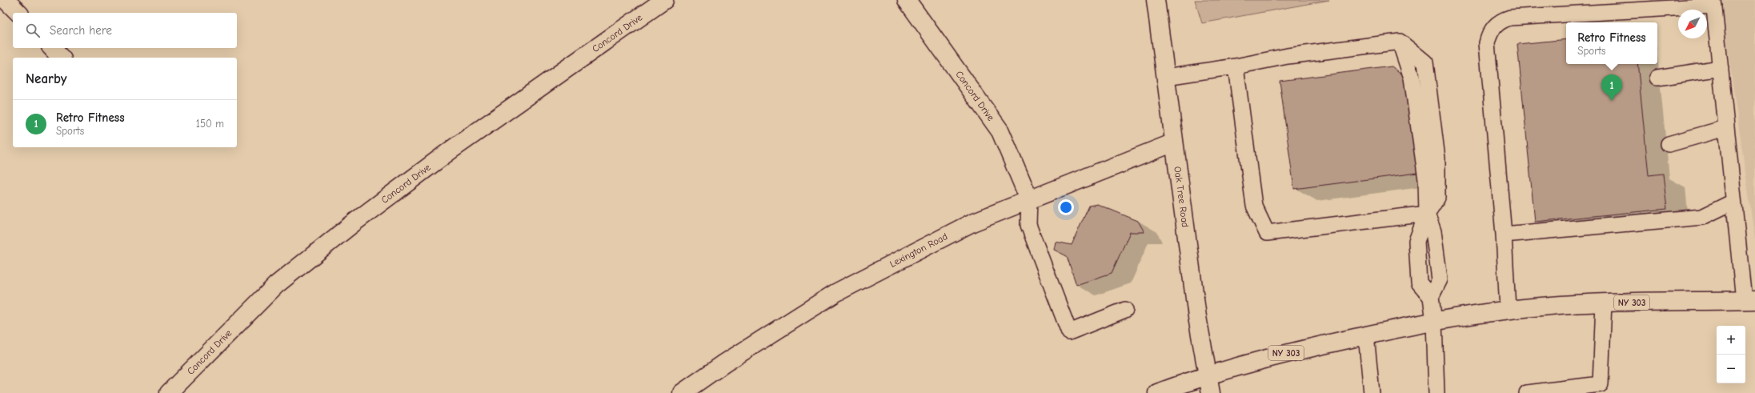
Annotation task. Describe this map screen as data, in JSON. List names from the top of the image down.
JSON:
{
  "streets": {
    "street": [
      "Concord Drive",
      "Oak Tree Road",
      "Lexington Road",
      "NY 303"
    ]
  },
  "crossings": [
    ["Concord Drive", "Lexington Road"],
    ["Oak Tree Road", "Lexington Road"],
    ["Oak Tree Road", "NY 303"]
  ],
  "north": "bottom left",
  "page": {
    "search": "Search here",
    "popup": ["Retro Fitness", "Sports"],
    "heading": "Nearby",
    "pins": "1",
    "list": [
      {
        "mark": "1",
        "name": "Retro Fitness",
        "note": "Sports",
        "value": "150 m"
      }
    ],
    "map_buttons": ["+", "−"]
  }
}
